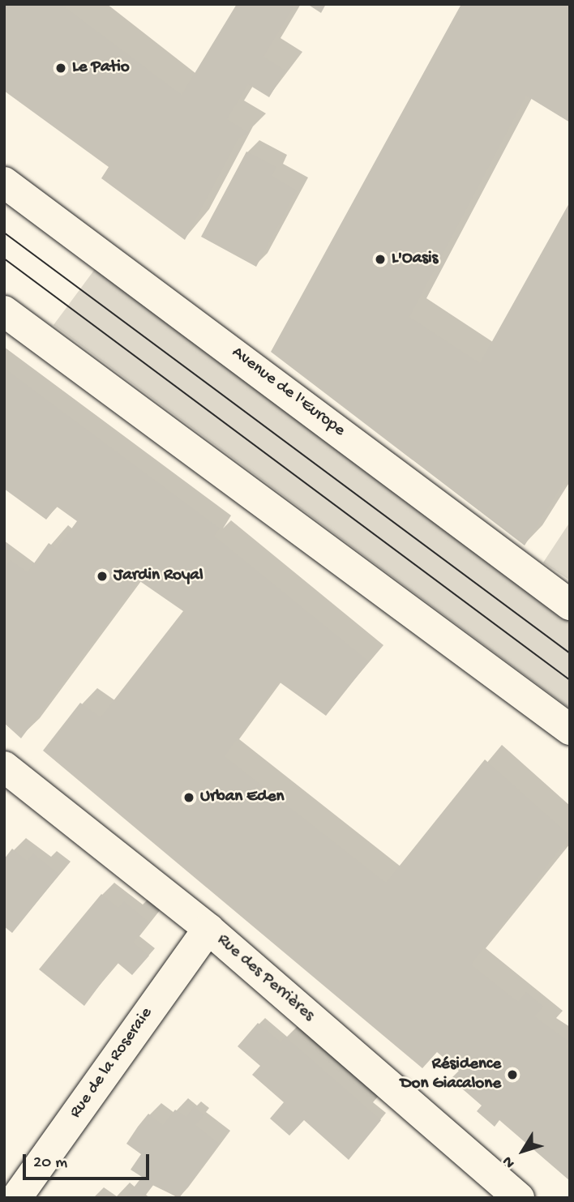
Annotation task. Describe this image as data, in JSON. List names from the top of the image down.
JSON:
{
  "streets": {
    "main road": ["Avenue de l'Europe", "Rue des Perrières", "Rue de la Roseraie"]
  },
  "crossings": [
    ["Rue des Perrières", "Rue de la Roseraie"]
  ],
  "places": [
    "Le Patio",
    "L'Oasis",
    "Jardin Royal",
    "Urban Eden",
    "Résidence Don Giacalone"
  ],
  "scale_bar": "20 m",
  "north": "bottom left"
}
